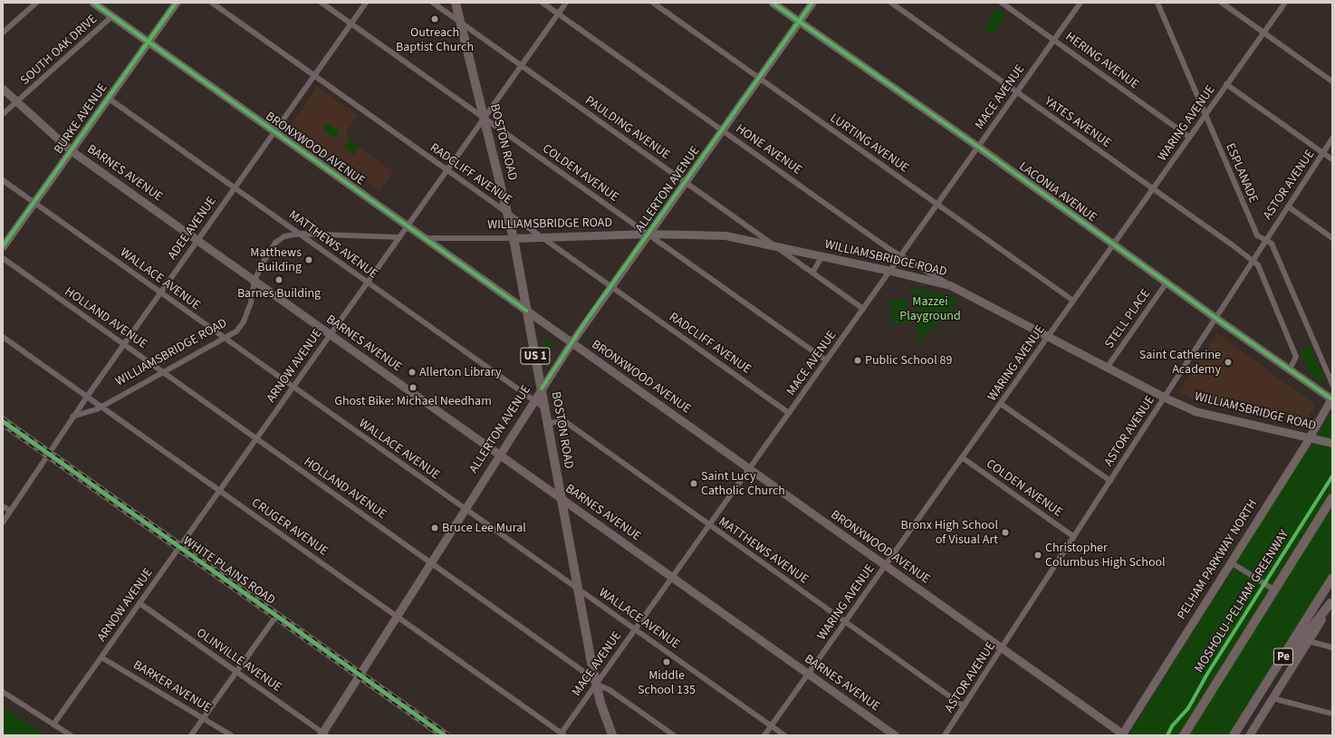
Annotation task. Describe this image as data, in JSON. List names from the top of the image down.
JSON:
{
  "streets": {
    "main road": ["BOSTON ROAD", "US 1", "Pe"],
    "street": [
      "SOUTH OAK DRIVE",
      "HERING AVENUE",
      "MACE AVENUE",
      "BURKE AVENUE",
      "YATES AVENUE",
      "WARING AVENUE",
      "PAULDING AVENUE",
      "LURTING AVENUE",
      "BRONXWOOD AVENUE",
      "HONE AVENUE",
      "BARNES AVENUE",
      "COLDEN AVENUE",
      "ESPLANADE",
      "RADCLIFF AVENUE",
      "ASTOR AVENUE",
      "ALLERTON AVENUE",
      "LACONIA AVENUE",
      "WILLIAMSBRIDGE ROAD",
      "ADEE AVENUE",
      "MATTHEWS AVENUE",
      "WALLACE AVENUE",
      "HOLLAND AVENUE",
      "STELL PLACE",
      "ARNOW AVENUE",
      "CRUGER AVENUE",
      "PELHAM PARKWAY NORTH",
      "WHITE PLAINS ROAD",
      "OLINVILLE AVENUE",
      "BARKER AVENUE"
    ],
    "cycle path": ["MOSHOLU-PELHAM GREENWAY"]
  },
  "crossings": [
    ["SOUTH OAK DRIVE", "BRONXWOOD AVENUE"],
    ["SOUTH OAK DRIVE", "BARNES AVENUE"],
    ["HERING AVENUE", "MACE AVENUE"],
    ["HERING AVENUE", "WARING AVENUE"],
    ["MACE AVENUE", "YATES AVENUE"],
    ["MACE AVENUE", "PAULDING AVENUE"],
    ["MACE AVENUE", "BOSTON ROAD"],
    ["MACE AVENUE", "LURTING AVENUE"],
    ["MACE AVENUE", "BRONXWOOD AVENUE"],
    ["MACE AVENUE", "HONE AVENUE"],
    ["MACE AVENUE", "BARNES AVENUE"],
    ["MACE AVENUE", "COLDEN AVENUE"],
    ["MACE AVENUE", "RADCLIFF AVENUE"],
    ["MACE AVENUE", "LACONIA AVENUE"],
    ["MACE AVENUE", "WILLIAMSBRIDGE ROAD"],
    ["MACE AVENUE", "MATTHEWS AVENUE"],
    ["MACE AVENUE", "WALLACE AVENUE"],
    ["MACE AVENUE", "HOLLAND AVENUE"],
    ["MACE AVENUE", "CRUGER AVENUE"],
    ["BURKE AVENUE", "BRONXWOOD AVENUE"],
    ["BURKE AVENUE", "BARNES AVENUE"],
    ["BURKE AVENUE", "MATTHEWS AVENUE"],
    ["BURKE AVENUE", "WALLACE AVENUE"],
    ["YATES AVENUE", "WARING AVENUE"],
    ["YATES AVENUE", "ASTOR AVENUE"],
    ["WARING AVENUE", "LURTING AVENUE"],
    ["WARING AVENUE", "BRONXWOOD AVENUE"],
    ["WARING AVENUE", "BARNES AVENUE"],
    ["WARING AVENUE", "COLDEN AVENUE"],
    ["WARING AVENUE", "ESPLANADE"],
    ["WARING AVENUE", "LACONIA AVENUE"],
    ["WARING AVENUE", "WILLIAMSBRIDGE ROAD"],
    ["WARING AVENUE", "MATTHEWS AVENUE"],
    ["WARING AVENUE", "WALLACE AVENUE"],
    ["PAULDING AVENUE", "BOSTON ROAD"],
    ["PAULDING AVENUE", "ALLERTON AVENUE"],
    ["PAULDING AVENUE", "WILLIAMSBRIDGE ROAD"],
    ["PAULDING AVENUE", "ARNOW AVENUE"],
    ["BOSTON ROAD", "BRONXWOOD AVENUE"],
    ["BOSTON ROAD", "BARNES AVENUE"],
    ["BOSTON ROAD", "COLDEN AVENUE"],
    ["BOSTON ROAD", "RADCLIFF AVENUE"],
    ["BOSTON ROAD", "ALLERTON AVENUE"],
    ["BOSTON ROAD", "WILLIAMSBRIDGE ROAD"],
    ["BOSTON ROAD", "MATTHEWS AVENUE"],
    ["BOSTON ROAD", "WALLACE AVENUE"],
    ["BOSTON ROAD", "HOLLAND AVENUE"],
    ["BOSTON ROAD", "ARNOW AVENUE"],
    ["LURTING AVENUE", "ALLERTON AVENUE"],
    ["BRONXWOOD AVENUE", "ASTOR AVENUE"],
    ["BRONXWOOD AVENUE", "ALLERTON AVENUE"],
    ["BRONXWOOD AVENUE", "WILLIAMSBRIDGE ROAD"],
    ["BRONXWOOD AVENUE", "ADEE AVENUE"],
    ["BRONXWOOD AVENUE", "ARNOW AVENUE"],
    ["BRONXWOOD AVENUE", "PELHAM PARKWAY NORTH"],
    ["HONE AVENUE", "ALLERTON AVENUE"],
    ["HONE AVENUE", "WILLIAMSBRIDGE ROAD"],
    ["HONE AVENUE", "ARNOW AVENUE"],
    ["BARNES AVENUE", "ALLERTON AVENUE"],
    ["BARNES AVENUE", "WILLIAMSBRIDGE ROAD"],
    ["BARNES AVENUE", "ADEE AVENUE"],
    ["BARNES AVENUE", "ARNOW AVENUE"],
    ["COLDEN AVENUE", "ASTOR AVENUE"],
    ["COLDEN AVENUE", "ALLERTON AVENUE"],
    ["COLDEN AVENUE", "WILLIAMSBRIDGE ROAD"],
    ["COLDEN AVENUE", "ADEE AVENUE"],
    ["COLDEN AVENUE", "ARNOW AVENUE"],
    ["ESPLANADE", "ASTOR AVENUE"],
    ["RADCLIFF AVENUE", "ALLERTON AVENUE"],
    ["RADCLIFF AVENUE", "WILLIAMSBRIDGE ROAD"],
    ["RADCLIFF AVENUE", "ADEE AVENUE"],
    ["RADCLIFF AVENUE", "ARNOW AVENUE"],
    ["ASTOR AVENUE", "LACONIA AVENUE"],
    ["ASTOR AVENUE", "WILLIAMSBRIDGE ROAD"],
    ["ASTOR AVENUE", "MATTHEWS AVENUE"],
    ["ALLERTON AVENUE", "LACONIA AVENUE"],
    ["ALLERTON AVENUE", "WILLIAMSBRIDGE ROAD"],
    ["ALLERTON AVENUE", "MATTHEWS AVENUE"],
    ["ALLERTON AVENUE", "WALLACE AVENUE"],
    ["ALLERTON AVENUE", "HOLLAND AVENUE"],
    ["ALLERTON AVENUE", "CRUGER AVENUE"],
    ["ALLERTON AVENUE", "WHITE PLAINS ROAD"],
    ["ALLERTON AVENUE", "OLINVILLE AVENUE"],
    ["LACONIA AVENUE", "STELL PLACE"],
    ["LACONIA AVENUE", "PELHAM PARKWAY NORTH"],
    ["WILLIAMSBRIDGE ROAD", "ADEE AVENUE"],
    ["WILLIAMSBRIDGE ROAD", "MATTHEWS AVENUE"],
    ["WILLIAMSBRIDGE ROAD", "WALLACE AVENUE"],
    ["WILLIAMSBRIDGE ROAD", "HOLLAND AVENUE"],
    ["WILLIAMSBRIDGE ROAD", "STELL PLACE"],
    ["WILLIAMSBRIDGE ROAD", "ARNOW AVENUE"],
    ["WILLIAMSBRIDGE ROAD", "CRUGER AVENUE"],
    ["WILLIAMSBRIDGE ROAD", "PELHAM PARKWAY NORTH"],
    ["ADEE AVENUE", "MATTHEWS AVENUE"],
    ["ADEE AVENUE", "WALLACE AVENUE"],
    ["ADEE AVENUE", "HOLLAND AVENUE"],
    ["ADEE AVENUE", "CRUGER AVENUE"],
    ["ADEE AVENUE", "WHITE PLAINS ROAD"],
    ["MATTHEWS AVENUE", "ARNOW AVENUE"],
    ["WALLACE AVENUE", "ARNOW AVENUE"],
    ["HOLLAND AVENUE", "ARNOW AVENUE"],
    ["ARNOW AVENUE", "CRUGER AVENUE"],
    ["ARNOW AVENUE", "WHITE PLAINS ROAD"],
    ["ARNOW AVENUE", "OLINVILLE AVENUE"],
    ["ARNOW AVENUE", "BARKER AVENUE"]
  ],
  "parks": ["Mazzei Playground"],
  "places": [
    "Outreach Baptist Church",
    "Matthews Building",
    "Barnes Building",
    "Public School 89",
    "Saint Catherine Academy",
    "Allerton Library",
    "Ghost Bike: Michael Needham",
    "Saint Lucy Catholic Church",
    "Bruce Lee Mural",
    "Bronx High School of Visual Art",
    "Christopher Columbus High School",
    "Middle School 135"
  ]
}
